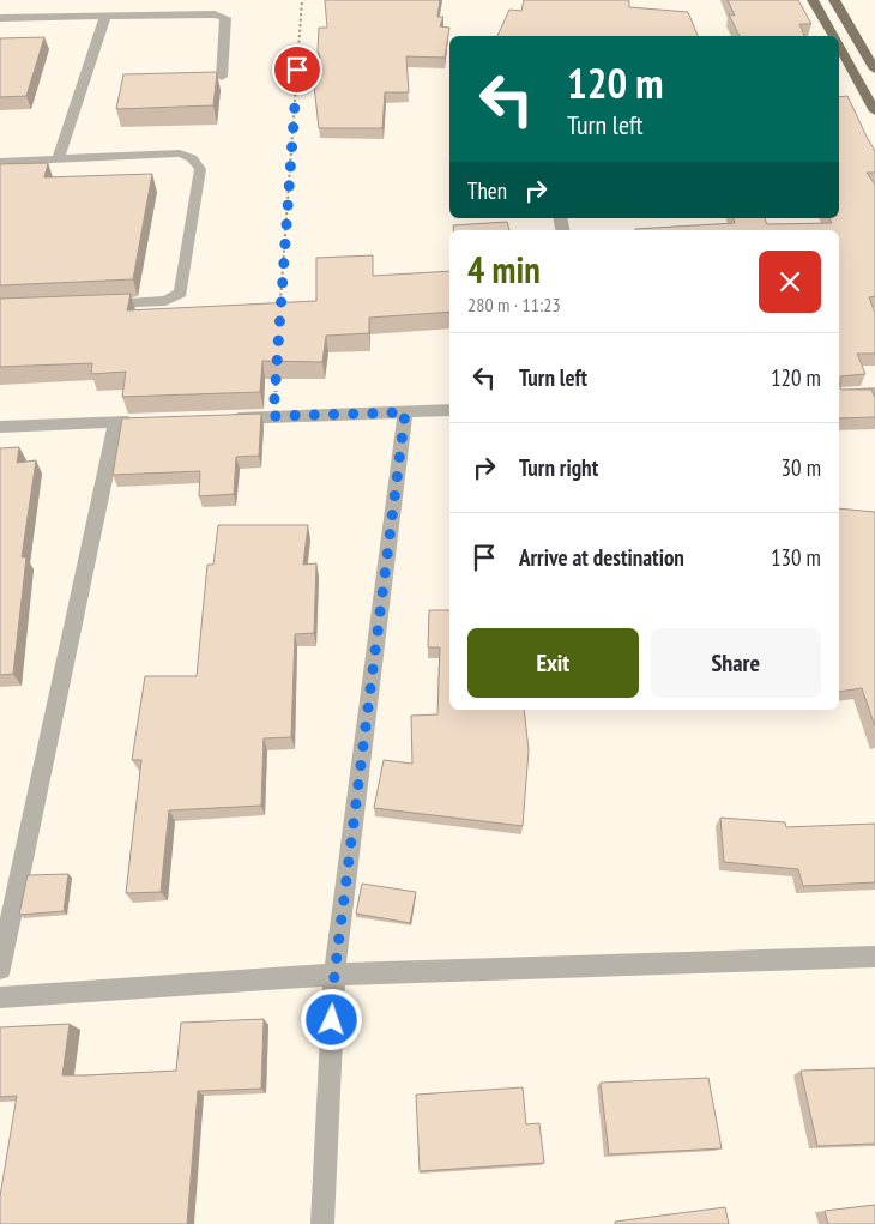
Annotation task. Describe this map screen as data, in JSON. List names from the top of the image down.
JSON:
{
  "page": {
    "turn": ["120 m", "Turn left"],
    "then": "Then",
    "heading": ["4 min", "280 m · 11:23"],
    "list": [
      {
        "name": "Turn left",
        "value": "120 m"
      },
      {
        "name": "Turn right",
        "value": "30 m"
      },
      {
        "name": "Arrive at destination",
        "value": "130 m"
      }
    ],
    "buttons": ["Exit", "Share"]
  }
}
